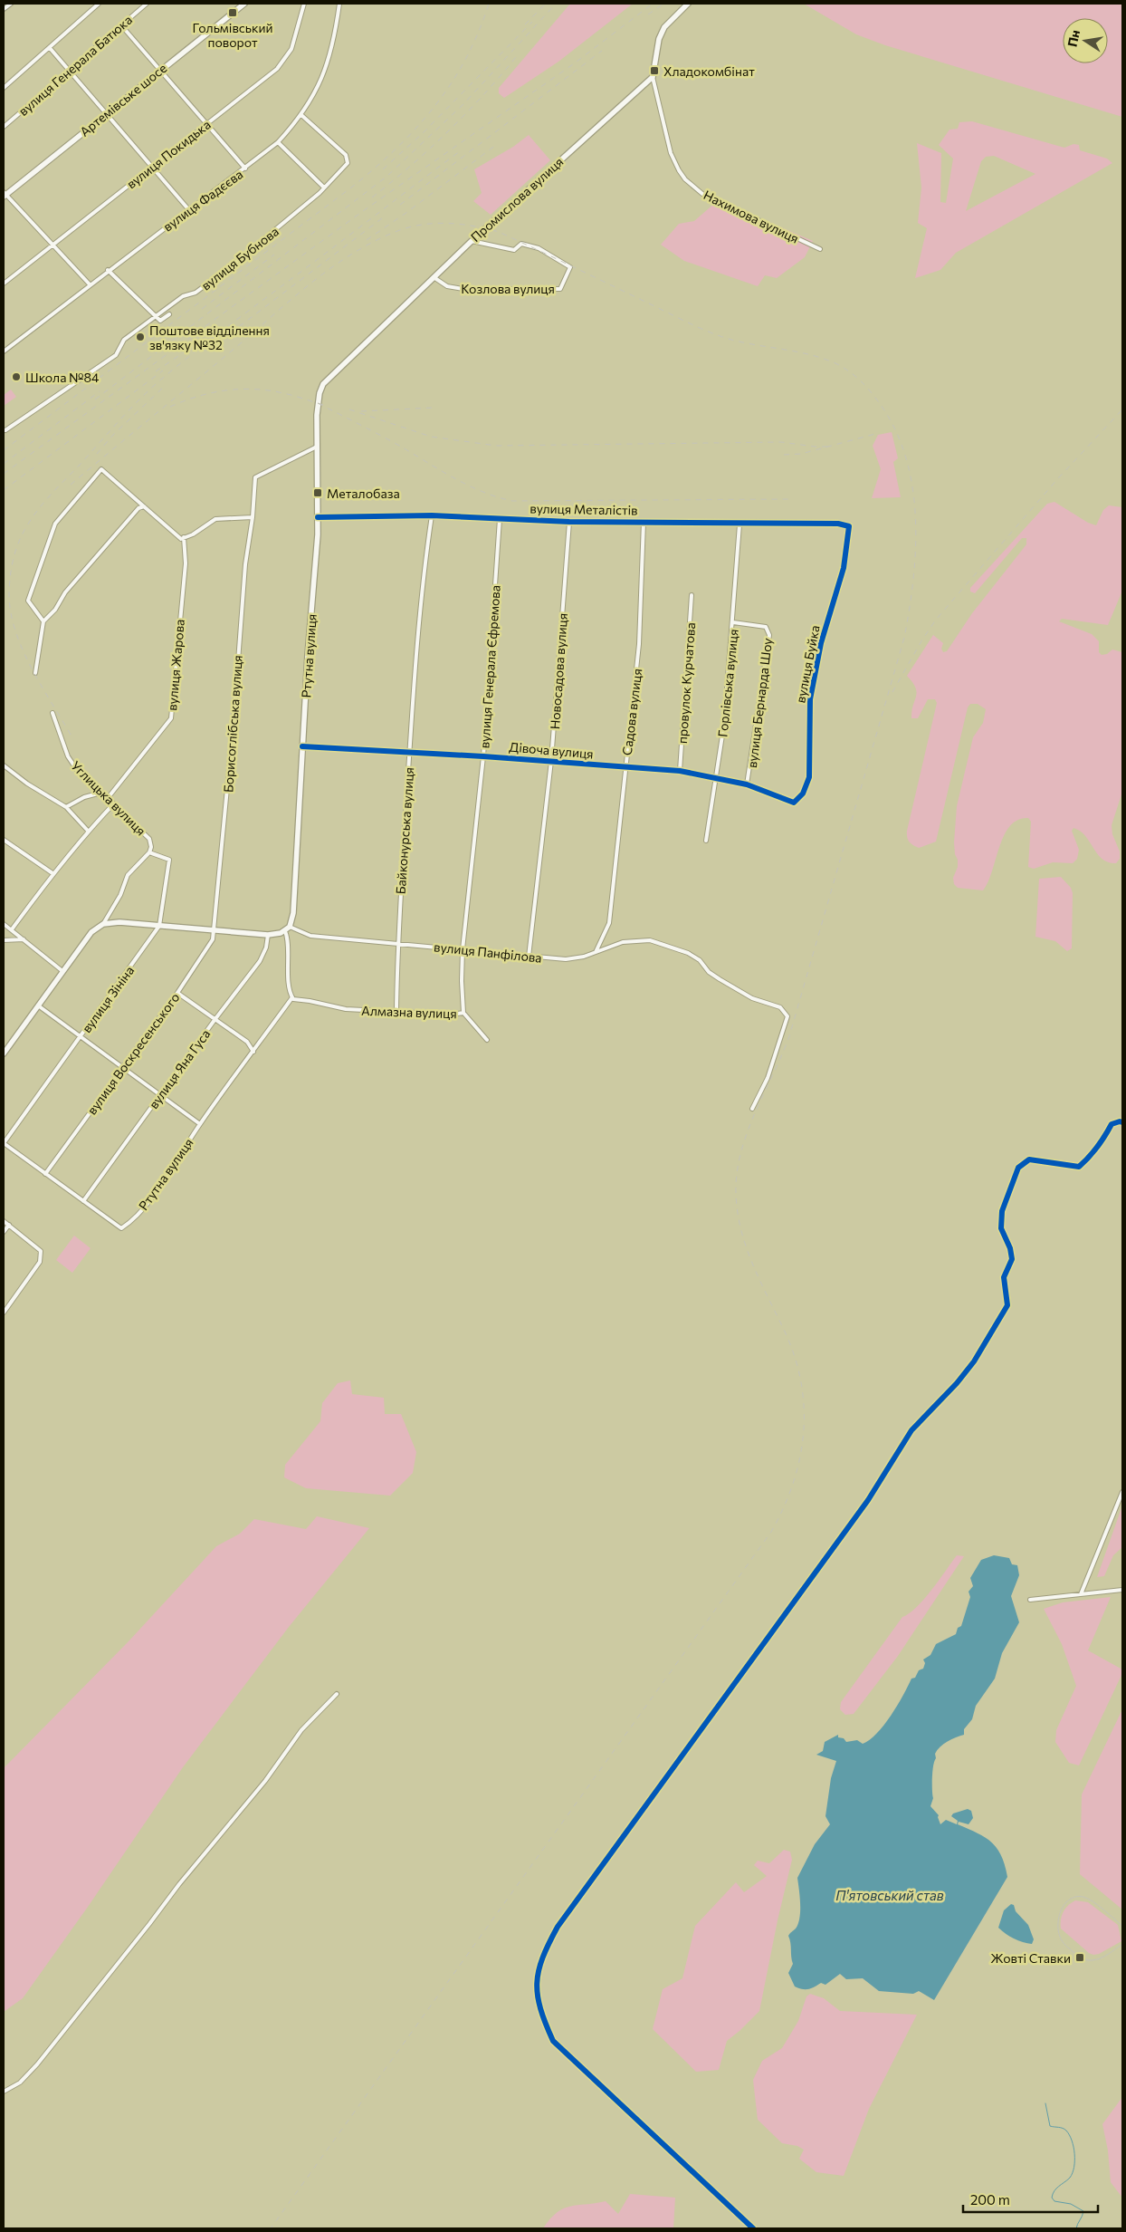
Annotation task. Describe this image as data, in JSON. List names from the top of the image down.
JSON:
{
  "streets": {
    "main road": ["Артемівське шосе", "Промислова вулиця", "Ртутна вулиця"],
    "street": [
      "вулиця Генерала Батюка",
      "вулиця Покидька",
      "вулиця Фадєєва",
      "Нахимова вулиця",
      "вулиця Бубнова",
      "Козлова вулиця",
      "вулиця Металістів",
      "вулиця Буйка",
      "вулиця Жарова",
      "вулиця Генерала Єфремова",
      "Новосадова вулиця",
      "провулок Курчатова",
      "Горлівська вулиця",
      "вулиця Бернарда Шоу",
      "Садова вулиця",
      "Борисоглібська вулиця",
      "Дівоча вулиця",
      "Углицька вулиця",
      "Байконурська вулиця",
      "вулиця Панфілова",
      "вулиця Зініна",
      "Алмазна вулиця",
      "вулиця Воскресенського",
      "вулиця Яна Гуса"
    ]
  },
  "crossings": [
    ["Промислова вулиця", "Нахимова вулиця"],
    ["Промислова вулиця", "Козлова вулиця"],
    ["Промислова вулиця", "Ртутна вулиця"],
    ["вулиця Фадєєва", "вулиця Бубнова"],
    ["вулиця Металістів", "Ртутна вулиця"],
    ["вулиця Металістів", "вулиця Буйка"],
    ["вулиця Металістів", "вулиця Генерала Єфремова"],
    ["вулиця Металістів", "Новосадова вулиця"],
    ["вулиця Металістів", "Горлівська вулиця"],
    ["вулиця Металістів", "Садова вулиця"],
    ["вулиця Металістів", "Байконурська вулиця"],
    ["Ртутна вулиця", "Борисоглібська вулиця"],
    ["Ртутна вулиця", "Дівоча вулиця"],
    ["Ртутна вулиця", "вулиця Панфілова"],
    ["Ртутна вулиця", "вулиця Зініна"],
    ["Ртутна вулиця", "Алмазна вулиця"],
    ["Ртутна вулиця", "вулиця Воскресенського"],
    ["Ртутна вулиця", "вулиця Яна Гуса"],
    ["вулиця Буйка", "Дівоча вулиця"],
    ["вулиця Жарова", "Углицька вулиця"],
    ["вулиця Генерала Єфремова", "Дівоча вулиця"],
    ["вулиця Генерала Єфремова", "вулиця Панфілова"],
    ["вулиця Генерала Єфремова", "Алмазна вулиця"],
    ["Новосадова вулиця", "Дівоча вулиця"],
    ["Новосадова вулиця", "вулиця Панфілова"],
    ["провулок Курчатова", "Дівоча вулиця"],
    ["Горлівська вулиця", "вулиця Бернарда Шоу"],
    ["Горлівська вулиця", "Дівоча вулиця"],
    ["вулиця Бернарда Шоу", "Дівоча вулиця"],
    ["Садова вулиця", "Дівоча вулиця"],
    ["Садова вулиця", "вулиця Панфілова"],
    ["Борисоглібська вулиця", "вулиця Воскресенського"],
    ["Дівоча вулиця", "Байконурська вулиця"],
    ["Углицька вулиця", "вулиця Зініна"],
    ["Байконурська вулиця", "вулиця Панфілова"],
    ["Байконурська вулиця", "Алмазна вулиця"],
    ["вулиця Панфілова", "Алмазна вулиця"]
  ],
  "water": ["П'ятовський став"],
  "places": {
    "transit": [
      "Гольмівський поворот",
      "Хладокомбінат",
      "Металобаза",
      "Жовті Ставки"
    ],
    "other": ["Поштове відділення зв'язку №32", "Школа №84"]
  },
  "scale_bar": "200 m",
  "north": "left"
}
